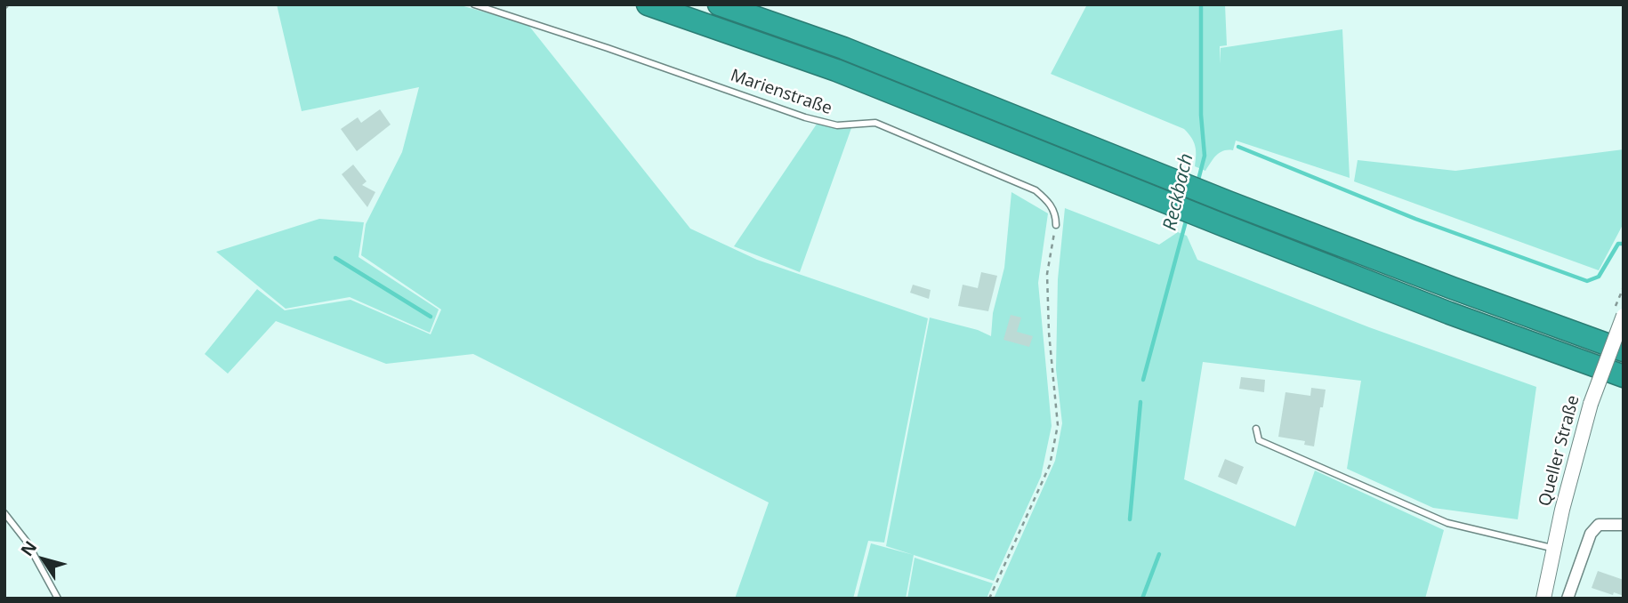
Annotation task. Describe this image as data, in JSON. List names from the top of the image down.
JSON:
{
  "streets": {
    "street": ["Queller Straße"],
    "lane": ["Marienstraße"]
  },
  "water": ["Reckbach"],
  "north": "top left"
}
